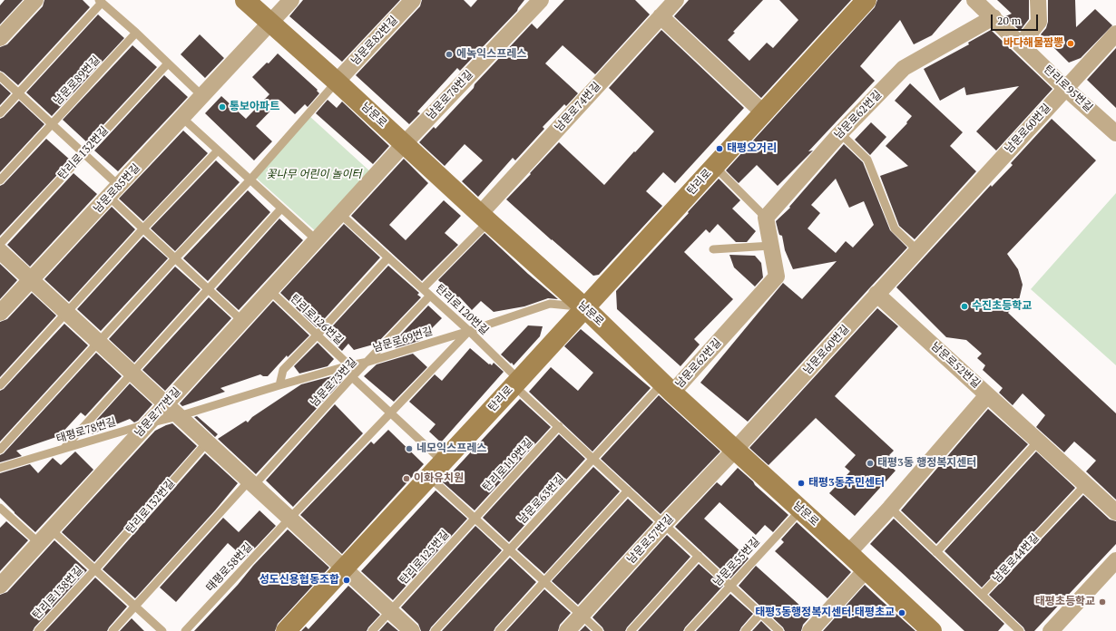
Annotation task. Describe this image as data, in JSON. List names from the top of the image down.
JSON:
{
  "streets": {
    "main road": ["남문로", "탄리로"],
    "street": [
      "남문로82번길",
      "탄리로95번길",
      "남문로78번길",
      "남문로74번길",
      "남문로62번길",
      "남문로60번길",
      "남문로85번길",
      "남문로52번길",
      "남문로77번길",
      "남문로57번길"
    ],
    "lane": [
      "남문로89번길",
      "탄리로132번길",
      "탄리로120번길",
      "탄리로126번길",
      "남문로69번길",
      "남문로73번길",
      "태평로78번길",
      "탄리로119번길",
      "남문로63번길",
      "탄리로125번길",
      "남문로44번길",
      "남문로55번길",
      "태평로58번길",
      "탄리로138번길"
    ]
  },
  "crossings": [
    ["남문로82번길", "남문로"],
    ["탄리로95번길", "남문로62번길"],
    ["탄리로95번길", "남문로60번길"],
    ["남문로78번길", "남문로"],
    ["남문로78번길", "남문로77번길"],
    ["남문로74번길", "남문로"],
    ["남문로", "남문로62번길"],
    ["남문로", "남문로60번길"],
    ["남문로", "탄리로"],
    ["남문로", "남문로85번길"],
    ["남문로", "남문로69번길"],
    ["남문로", "남문로52번길"],
    ["남문로", "남문로77번길"],
    ["남문로", "남문로63번길"],
    ["남문로", "남문로57번길"],
    ["남문로", "남문로55번길"],
    ["남문로62번길", "탄리로"],
    ["남문로62번길", "남문로63번길"],
    ["남문로60번길", "남문로52번길"],
    ["남문로60번길", "남문로57번길"],
    ["탄리로132번길", "탄리로138번길"],
    ["탄리로", "탄리로120번길"],
    ["탄리로", "남문로69번길"],
    ["탄리로120번길", "남문로69번길"],
    ["탄리로120번길", "남문로73번길"],
    ["탄리로120번길", "남문로77번길"],
    ["탄리로126번길", "남문로69번길"],
    ["탄리로126번길", "남문로77번길"],
    ["남문로69번길", "남문로73번길"],
    ["남문로69번길", "태평로78번길"],
    ["남문로77번길", "태평로78번길"],
    ["남문로77번길", "탄리로138번길"],
    ["탄리로119번길", "탄리로125번길"]
  ],
  "parks": ["꽃나무 어린이 놀이터"],
  "places": [
    "바다해물짬뽕",
    "에녹익스프레스",
    "통보아파트",
    "태평오거리",
    "수진초등학교",
    "네모익스프레스",
    "태평3동 행정복지센터",
    "이화유치원",
    "태평3동주민센터",
    "성도신용협동조합",
    "태평초등학교",
    "태평3동행정복지센터.태평초교"
  ],
  "scale_bar": "20 m"
}
